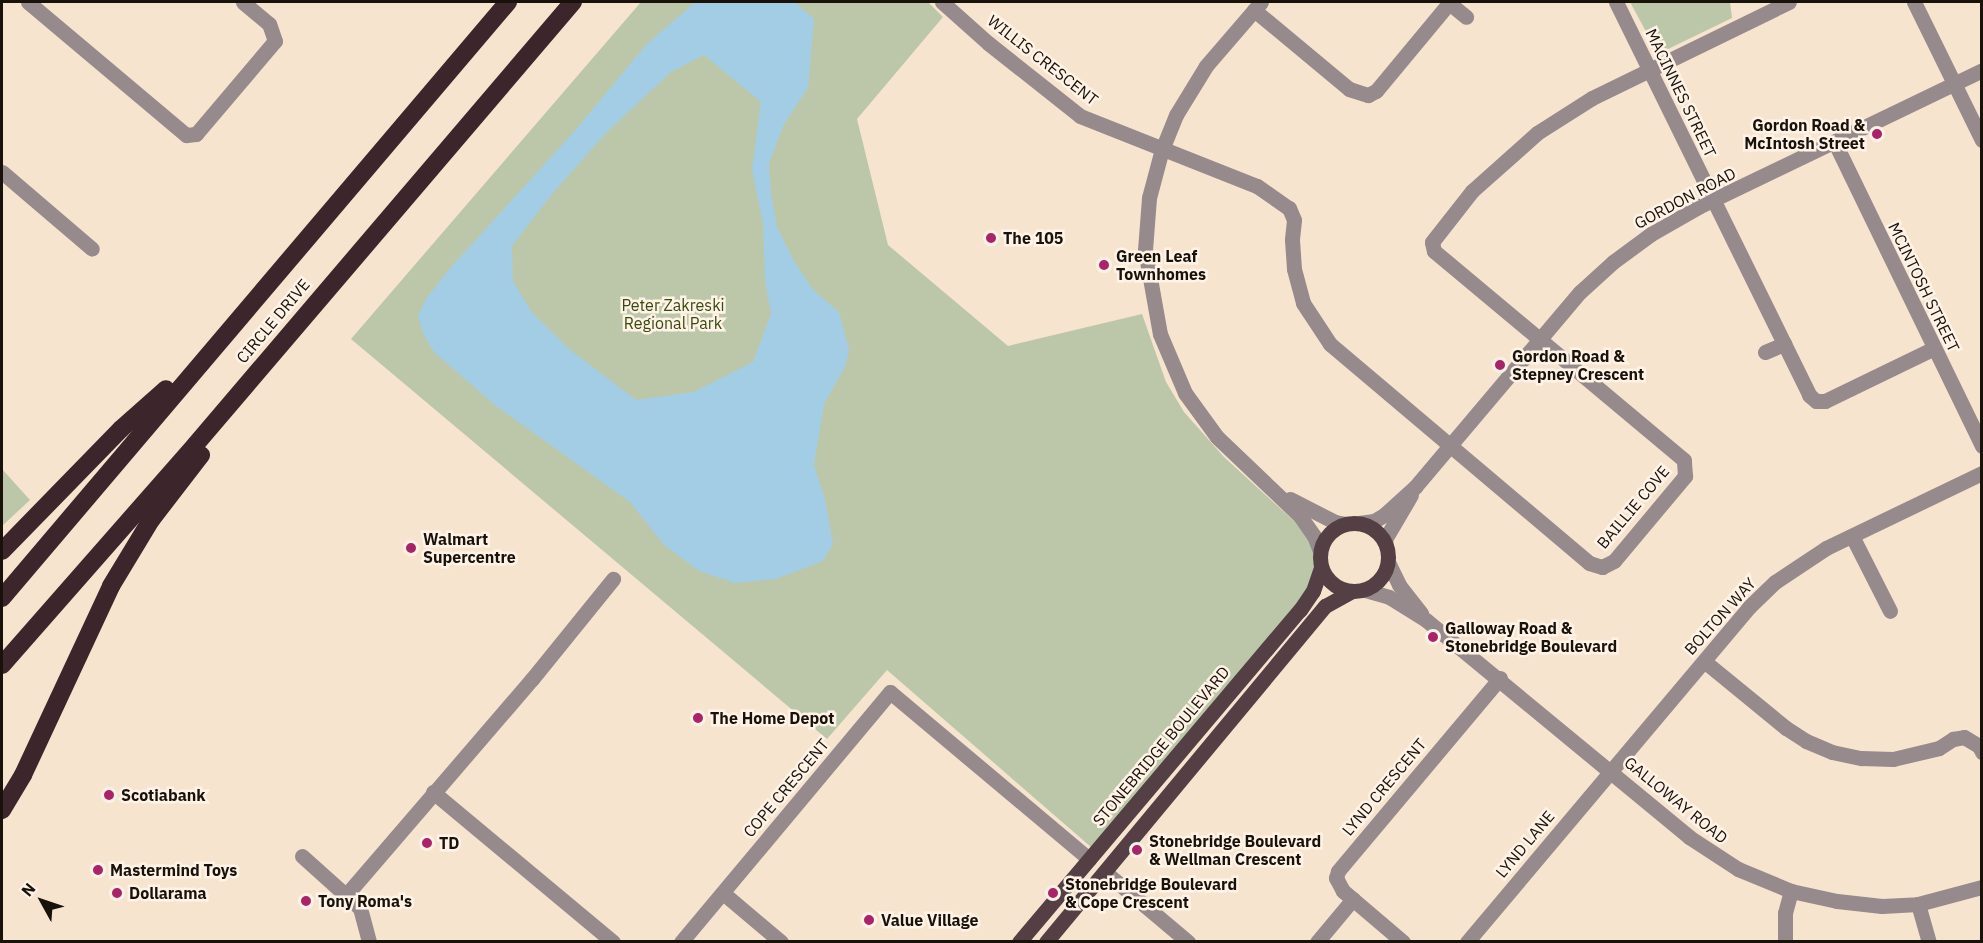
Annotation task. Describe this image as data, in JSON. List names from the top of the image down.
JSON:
{
  "streets": {
    "highway": ["CIRCLE DRIVE"],
    "main road": ["STONEBRIDGE BOULEVARD"],
    "street": [
      "WILLIS CRESCENT",
      "MACINNES STREET",
      "GORDON ROAD",
      "MCINTOSH STREET",
      "BAILLIE COVE",
      "BOLTON WAY",
      "LYND CRESCENT",
      "COPE CRESCENT",
      "GALLOWAY ROAD",
      "LYND LANE"
    ]
  },
  "crossings": [
    ["WILLIS CRESCENT", "GORDON ROAD"],
    ["WILLIS CRESCENT", "BAILLIE COVE"],
    ["MACINNES STREET", "GORDON ROAD"],
    ["MACINNES STREET", "MCINTOSH STREET"],
    ["GORDON ROAD", "MCINTOSH STREET"],
    ["GORDON ROAD", "BAILLIE COVE"],
    ["GORDON ROAD", "STONEBRIDGE BOULEVARD"],
    ["GORDON ROAD", "GALLOWAY ROAD"],
    ["BOLTON WAY", "GALLOWAY ROAD"],
    ["BOLTON WAY", "LYND LANE"],
    ["STONEBRIDGE BOULEVARD", "COPE CRESCENT"],
    ["STONEBRIDGE BOULEVARD", "GALLOWAY ROAD"],
    ["LYND CRESCENT", "GALLOWAY ROAD"],
    ["GALLOWAY ROAD", "LYND LANE"]
  ],
  "parks": ["Peter Zakreski Regional Park"],
  "places": [
    "Gordon Road & McIntosh Street",
    "The 105",
    "Green Leaf Townhomes",
    "Gordon Road & Stepney Crescent",
    "Walmart Supercentre",
    "Galloway Road & Stonebridge Boulevard",
    "The Home Depot",
    "Scotiabank",
    "TD",
    "Stonebridge Boulevard & Wellman Crescent",
    "Mastermind Toys",
    "Dollarama",
    "Stonebridge Boulevard & Cope Crescent",
    "Tony Roma's",
    "Value Village"
  ],
  "north": "top left"
}
